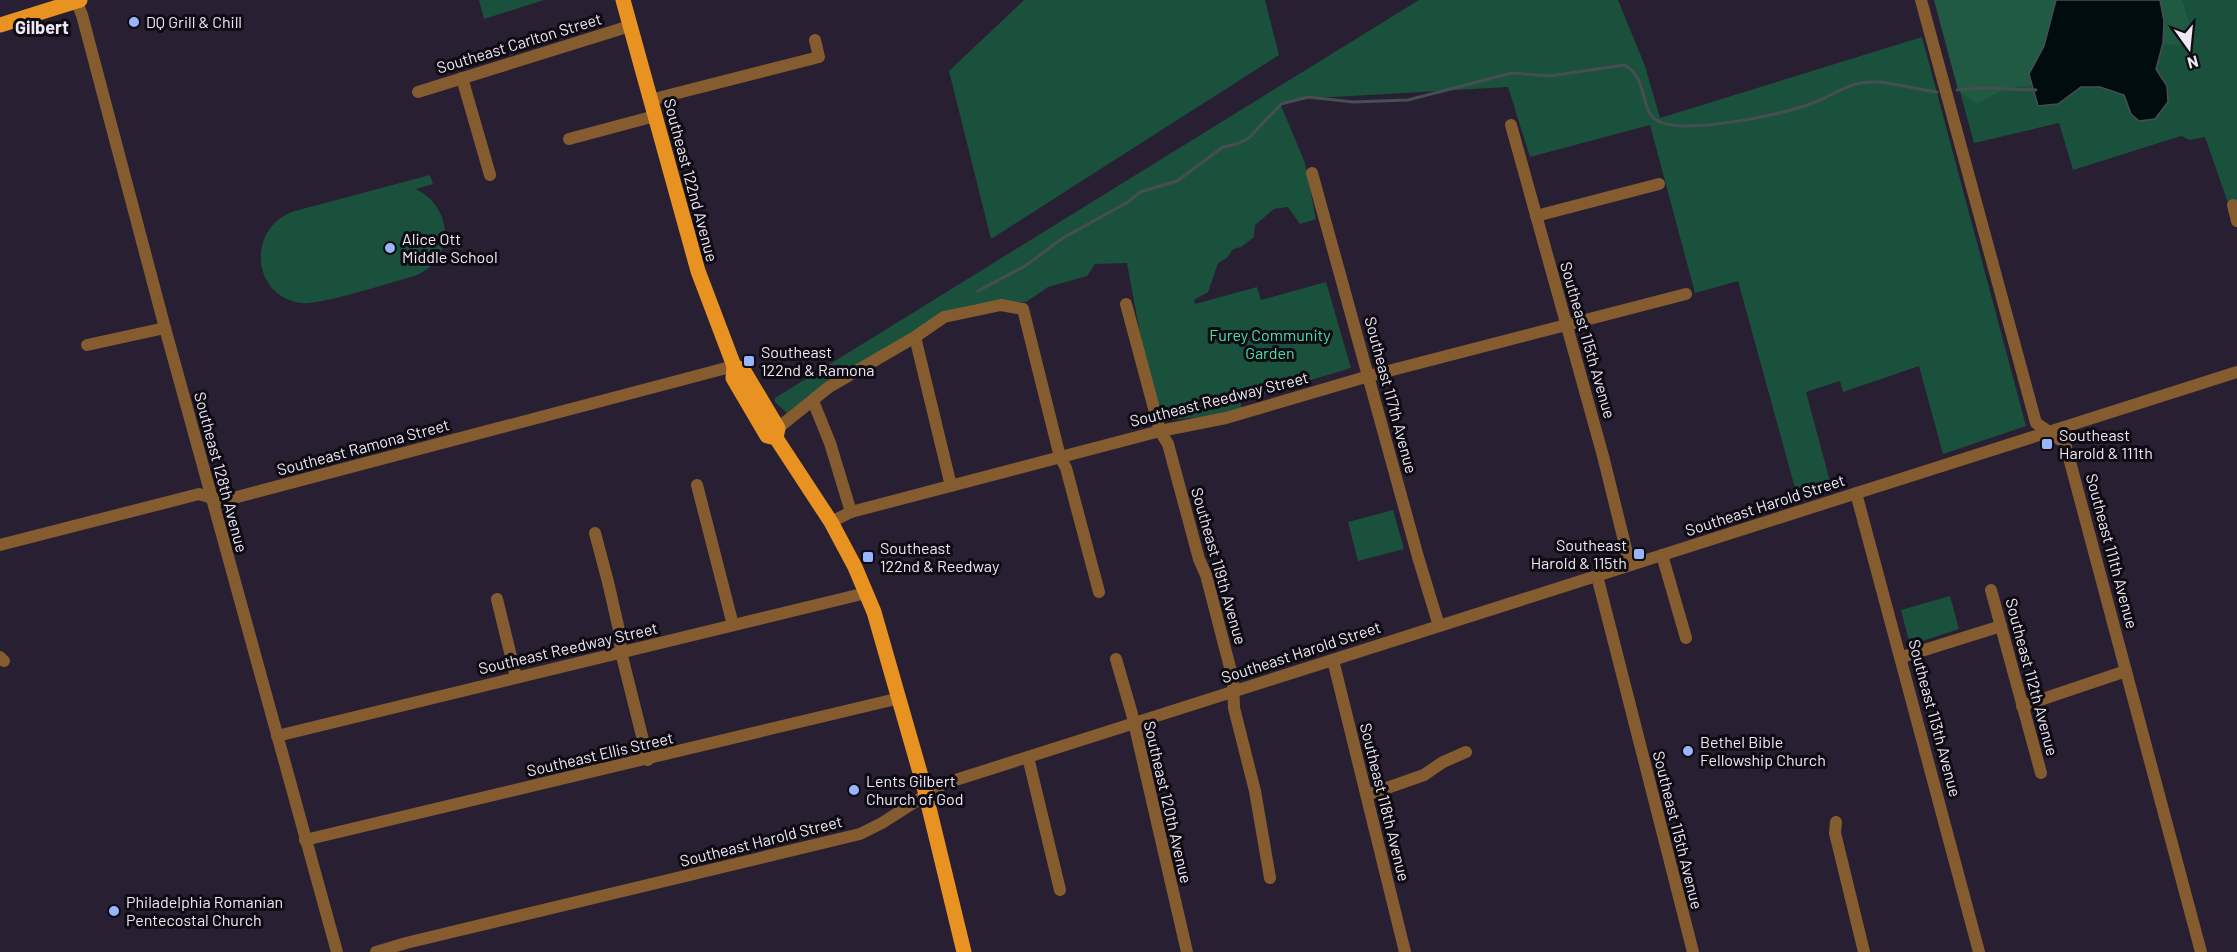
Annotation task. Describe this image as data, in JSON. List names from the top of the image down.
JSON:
{
  "streets": {
    "main road": ["Southeast 122nd Avenue"],
    "street": [
      "Southeast Carlton Street",
      "Southeast 115th Avenue",
      "Southeast 117th Avenue",
      "Southeast Reedway Street",
      "Southeast Ramona Street",
      "Southeast 128th Avenue",
      "Southeast Harold Street",
      "Southeast 111th Avenue",
      "Southeast 119th Avenue",
      "Southeast 112th Avenue",
      "Southeast 113th Avenue",
      "Southeast Ellis Street",
      "Southeast 120th Avenue",
      "Southeast 118th Avenue"
    ]
  },
  "crossings": [
    ["Southeast Carlton Street", "Southeast 122nd Avenue"],
    ["Southeast 122nd Avenue", "Southeast Reedway Street"],
    ["Southeast 122nd Avenue", "Southeast Ramona Street"],
    ["Southeast 122nd Avenue", "Southeast Harold Street"],
    ["Southeast 122nd Avenue", "Southeast Ellis Street"],
    ["Southeast 115th Avenue", "Southeast Reedway Street"],
    ["Southeast 115th Avenue", "Southeast Harold Street"],
    ["Southeast 117th Avenue", "Southeast Reedway Street"],
    ["Southeast 117th Avenue", "Southeast Harold Street"],
    ["Southeast Reedway Street", "Southeast 128th Avenue"],
    ["Southeast Reedway Street", "Southeast 119th Avenue"],
    ["Southeast Ramona Street", "Southeast 128th Avenue"],
    ["Southeast 128th Avenue", "Southeast Ellis Street"],
    ["Southeast Harold Street", "Southeast 111th Avenue"],
    ["Southeast Harold Street", "Southeast 119th Avenue"],
    ["Southeast Harold Street", "Southeast 113th Avenue"],
    ["Southeast Harold Street", "Southeast 120th Avenue"],
    ["Southeast Harold Street", "Southeast 118th Avenue"]
  ],
  "districts": ["Gilbert"],
  "parks": ["Furey Community Garden"],
  "places": {
    "other": [
      "DQ Grill & Chill",
      "Alice Ott Middle School",
      "Bethel Bible Fellowship Church",
      "Lents Gilbert Church of God",
      "Philadelphia Romanian Pentecostal Church"
    ],
    "transit": [
      "Southeast 122nd & Ramona",
      "Southeast Harold & 111th",
      "Southeast Harold & 115th",
      "Southeast 122nd & Reedway"
    ]
  },
  "north": "bottom"
}
